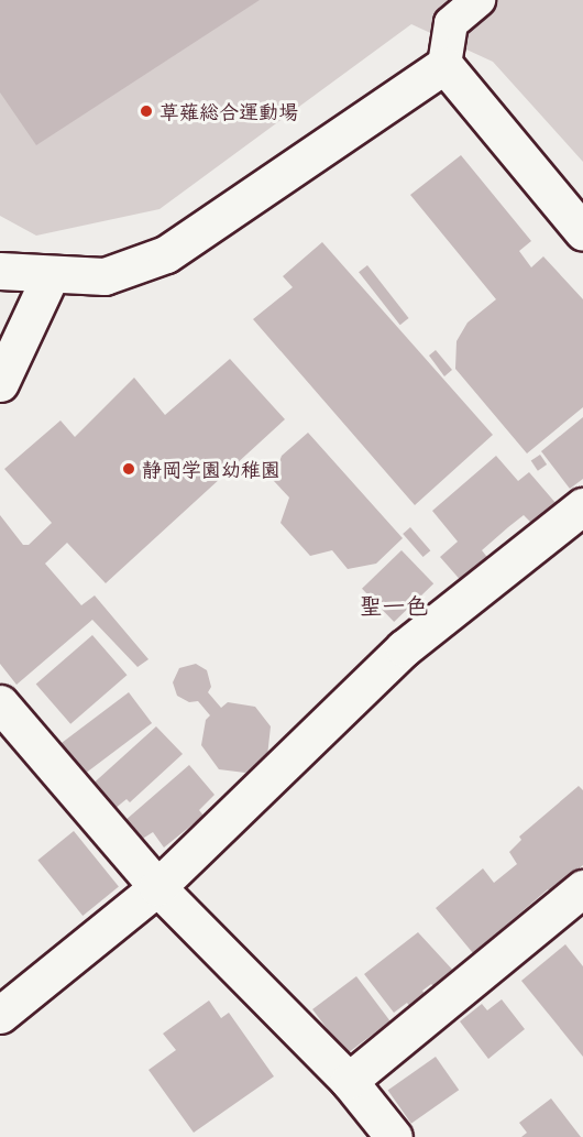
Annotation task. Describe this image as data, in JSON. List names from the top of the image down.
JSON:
{
  "districts": ["聖一色"],
  "places": ["草薙総合運動場", "静岡学園幼稚園"]
}
